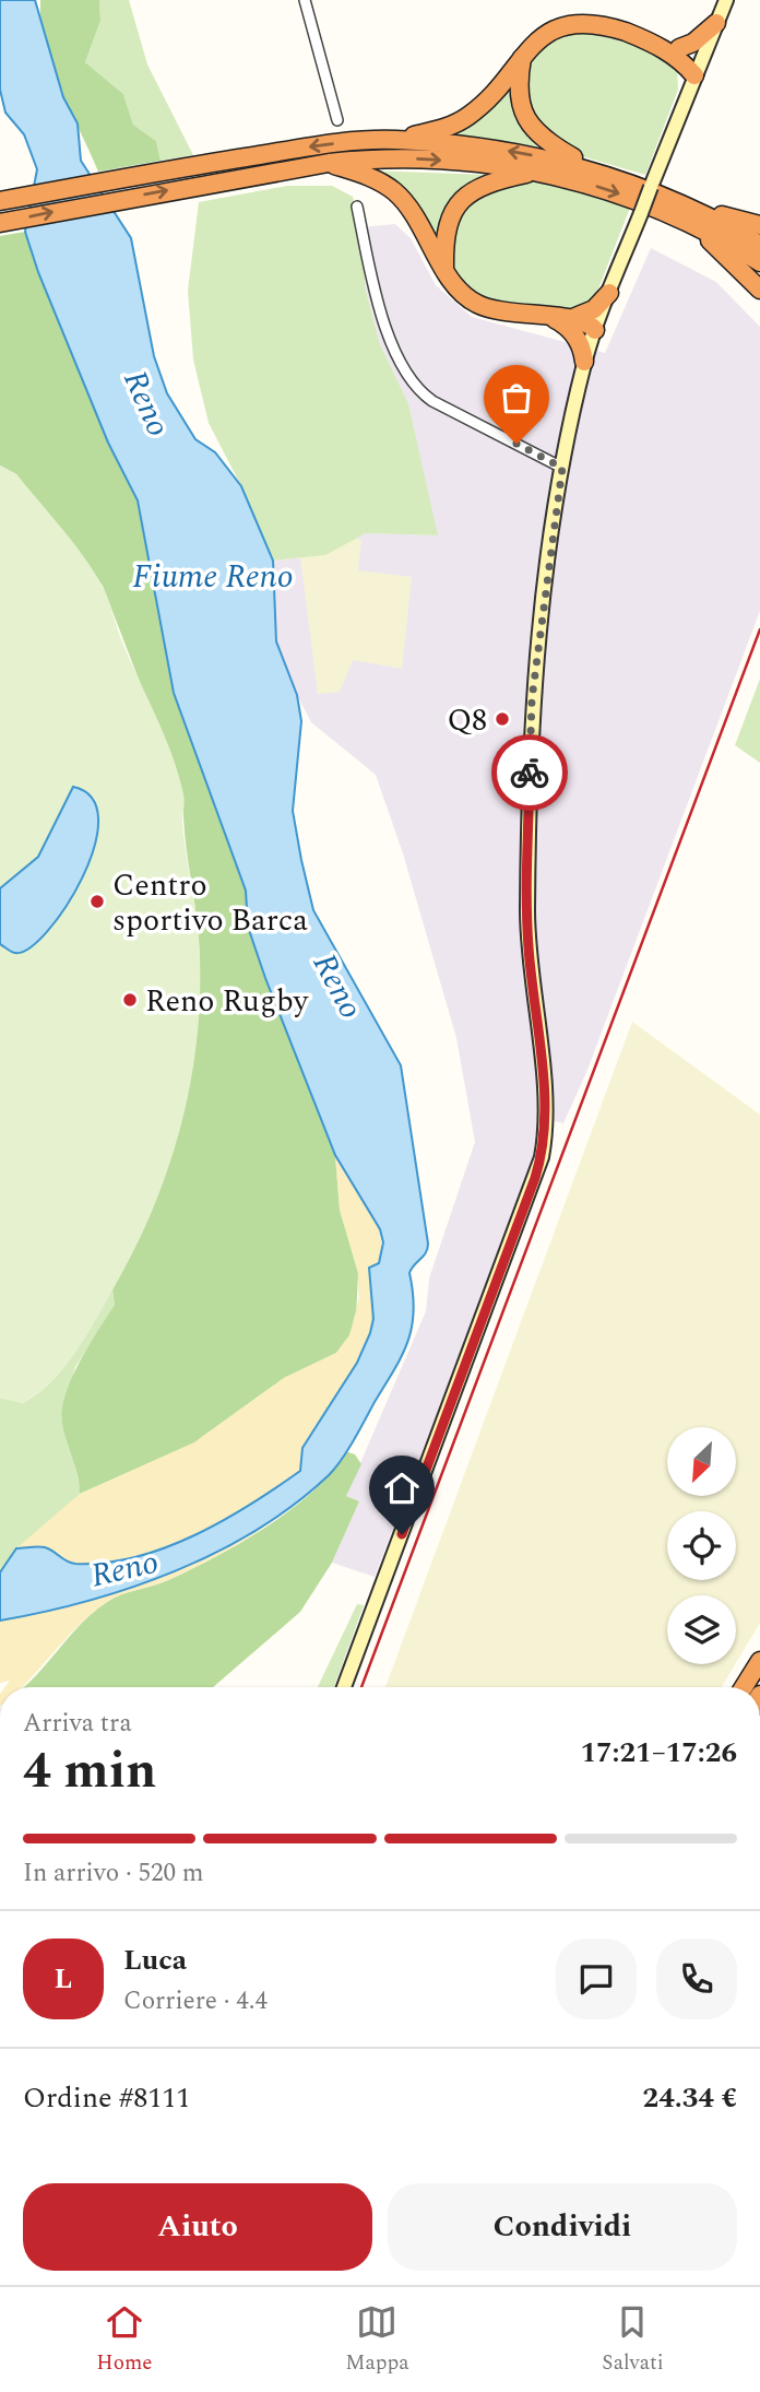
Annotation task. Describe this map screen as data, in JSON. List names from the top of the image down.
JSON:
{
  "water": ["Reno", "Fiume Reno"],
  "places": ["Q8", "Centro sportivo Barca", "Reno Rugby"],
  "north": "bottom left",
  "page": {
    "heading": ["4 min", "Arriva tra", "17:21–17:26"],
    "panel": [
      "Luca",
      "Corriere · 4.4",
      "Ordine #8111",
      "24.34 €"
    ],
    "bar": "In arrivo · 520 m",
    "round": "L",
    "buttons": ["Aiuto", "Condividi"],
    "tabs": ["Home", "Mappa", "Salvati"]
  }
}
